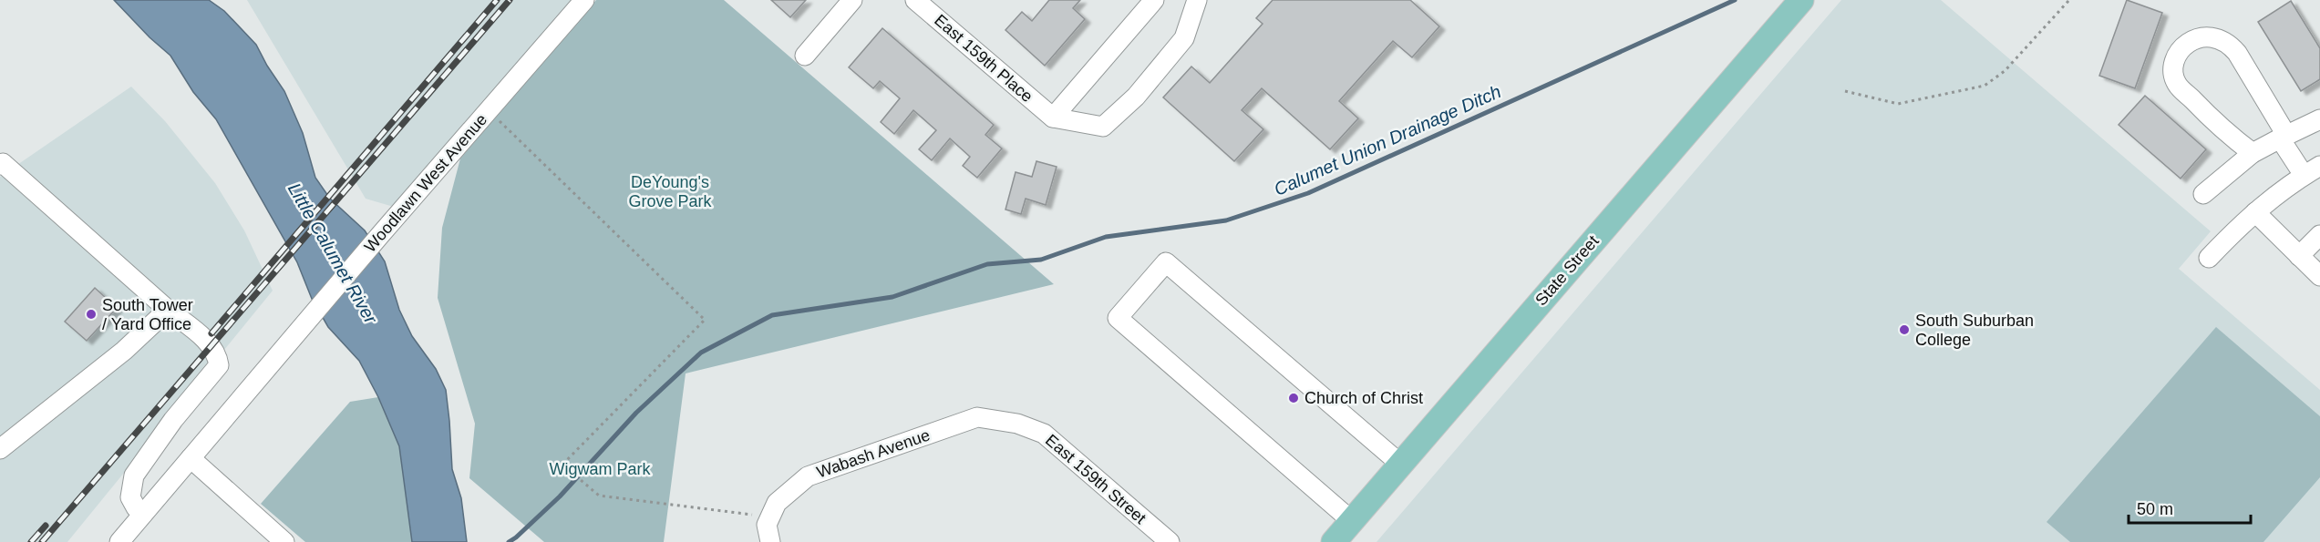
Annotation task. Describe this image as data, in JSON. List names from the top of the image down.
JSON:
{
  "streets": {
    "main road": ["State Street"],
    "street": [
      "East 159th Place",
      "Woodlawn West Avenue",
      "Wabash Avenue",
      "East 159th Street"
    ]
  },
  "crossings": [
    ["Wabash Avenue", "East 159th Street"]
  ],
  "water": ["Calumet Union Drainage Ditch", "Little Calumet River"],
  "parks": ["DeYoung's Grove Park", "Wigwam Park"],
  "places": ["South Tower / Yard Office", "South Suburban College", "Church of Christ"],
  "scale_bar": "50 m"
}
